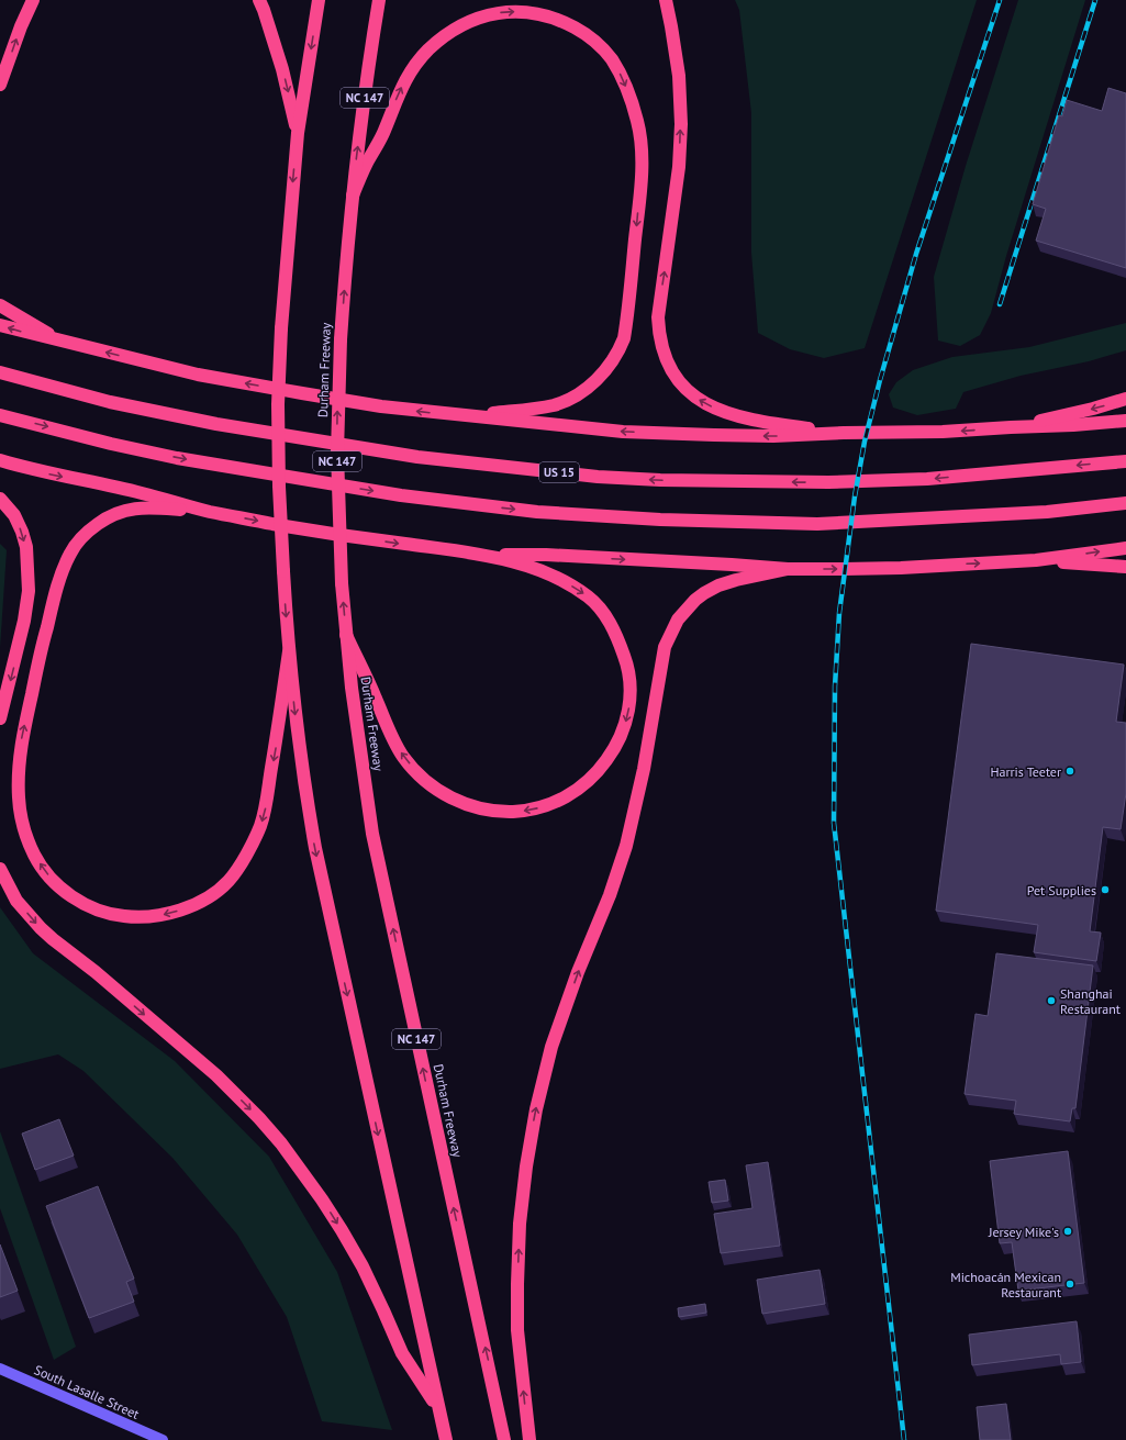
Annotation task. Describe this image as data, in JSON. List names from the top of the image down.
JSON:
{
  "streets": {
    "highway": ["NC 147", "Durham Freeway", "US 15"],
    "street": ["South Lasalle Street"]
  },
  "places": [
    "Harris Teeter",
    "Pet Supplies",
    "Shanghai Restaurant",
    "Jersey Mike's",
    "Michoacán Mexican Restaurant"
  ]
}
